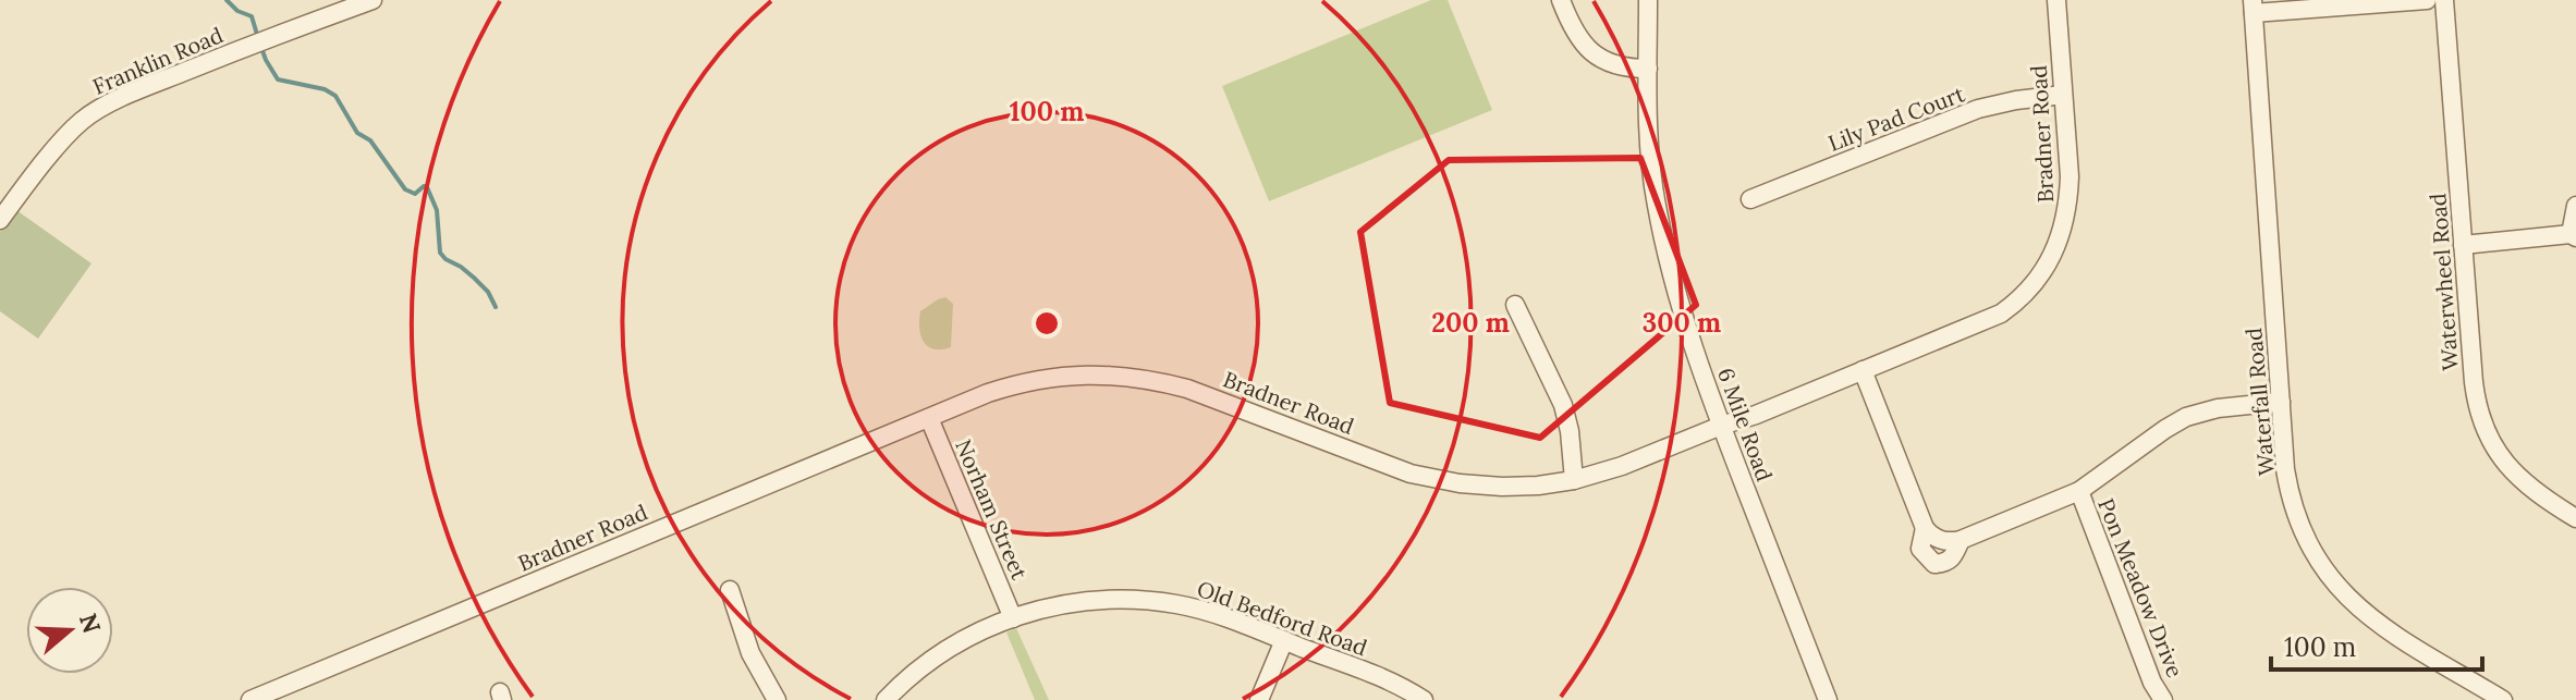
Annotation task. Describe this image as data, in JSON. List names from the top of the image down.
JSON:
{
  "streets": {
    "street": [
      "Franklin Road",
      "Lily Pad Court",
      "Bradner Road",
      "Waterwheel Road",
      "Waterfall Road",
      "6 Mile Road",
      "Norham Street",
      "Pon Meadow Drive",
      "Old Bedford Road"
    ]
  },
  "crossings": [
    ["Lily Pad Court", "Bradner Road"],
    ["Bradner Road", "6 Mile Road"],
    ["Bradner Road", "Norham Street"],
    ["Norham Street", "Old Bedford Road"]
  ],
  "scale_bar": "100 m",
  "north": "right",
  "rings": ["100 m", "200 m", "300 m"]
}
